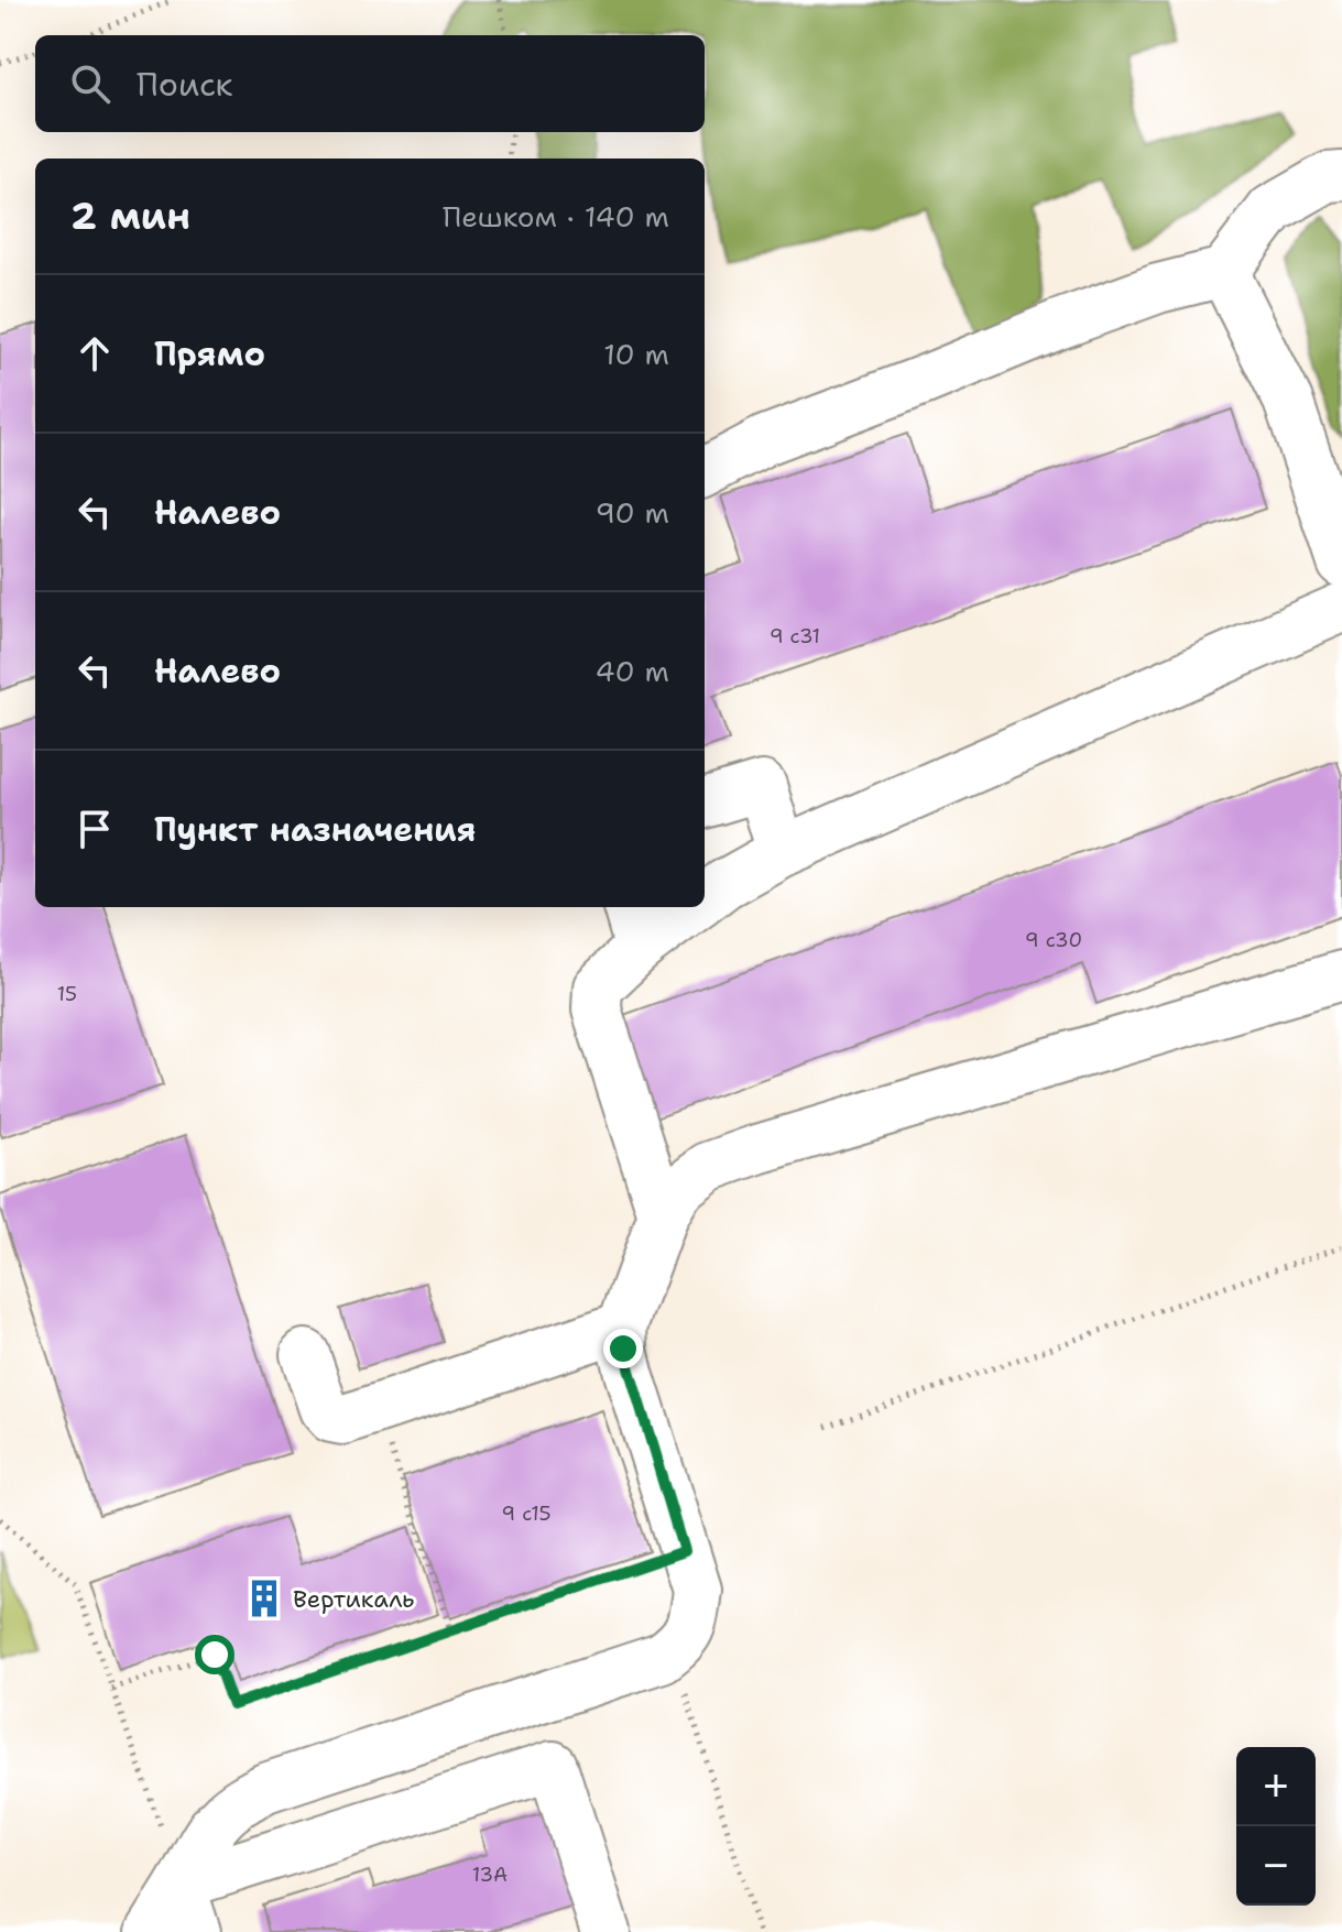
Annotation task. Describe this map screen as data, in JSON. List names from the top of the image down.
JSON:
{
  "places": {
    "building": ["Вертикаль"]
  },
  "house_numbers": [
    "9 с31",
    "9 с30",
    "15",
    "9 с15",
    "13А"
  ],
  "page": {
    "search": "Поиск",
    "heading": ["2 мин", "Пешком · 140 m"],
    "list": [
      ["Прямо", "10 m"],
      ["Налево", "90 m"],
      ["Налево", "40 m"],
      "Пункт назначения"
    ],
    "map_buttons": ["+", "−"]
  }
}
